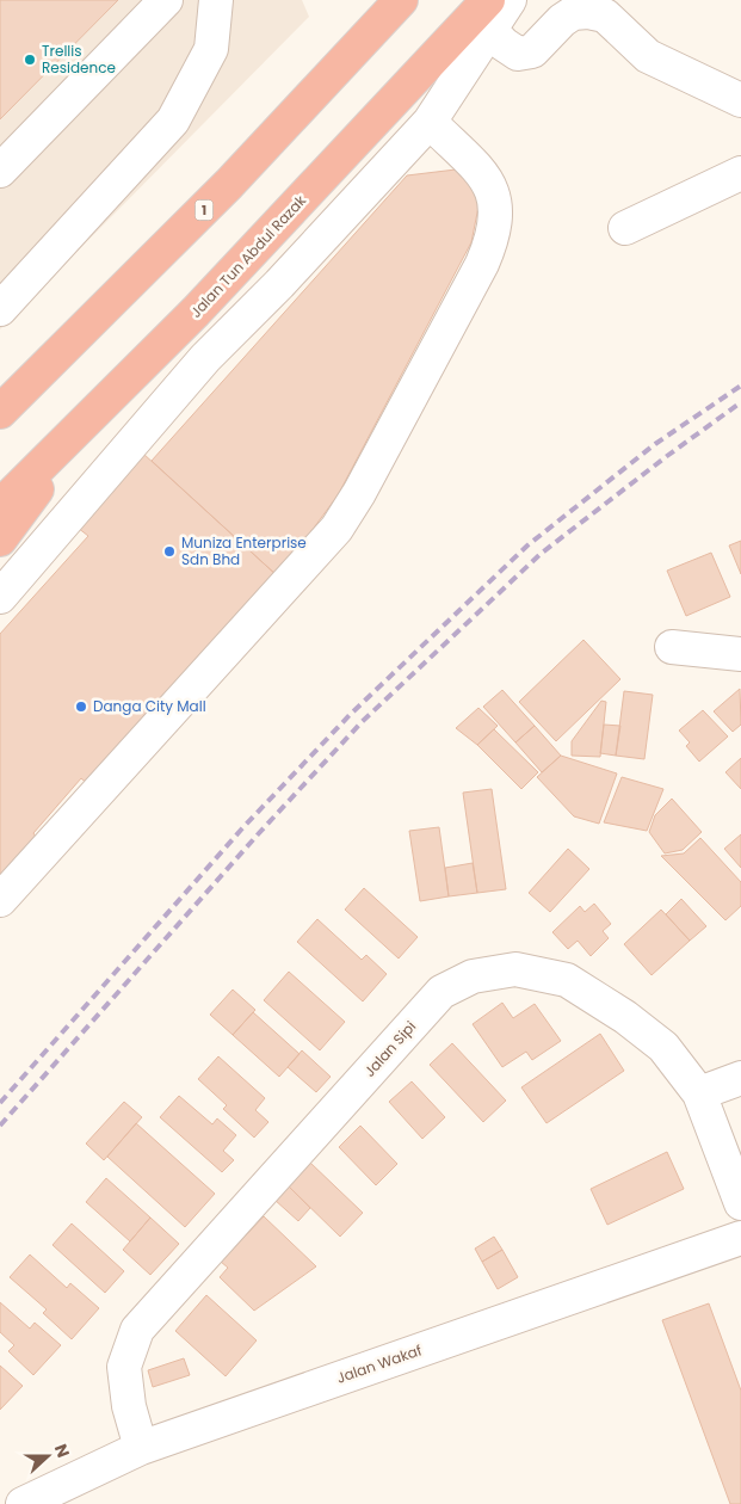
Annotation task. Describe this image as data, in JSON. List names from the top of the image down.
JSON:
{
  "streets": {
    "highway": ["1", "Jalan Tun Abdul Razak"],
    "street": ["Jalan Sipi", "Jalan Wakaf"]
  },
  "crossings": [
    ["Jalan Sipi", "Jalan Wakaf"]
  ],
  "places": ["Trellis Residence", "Muniza Enterprise Sdn Bhd", "Danga City Mall"],
  "north": "right"
}
